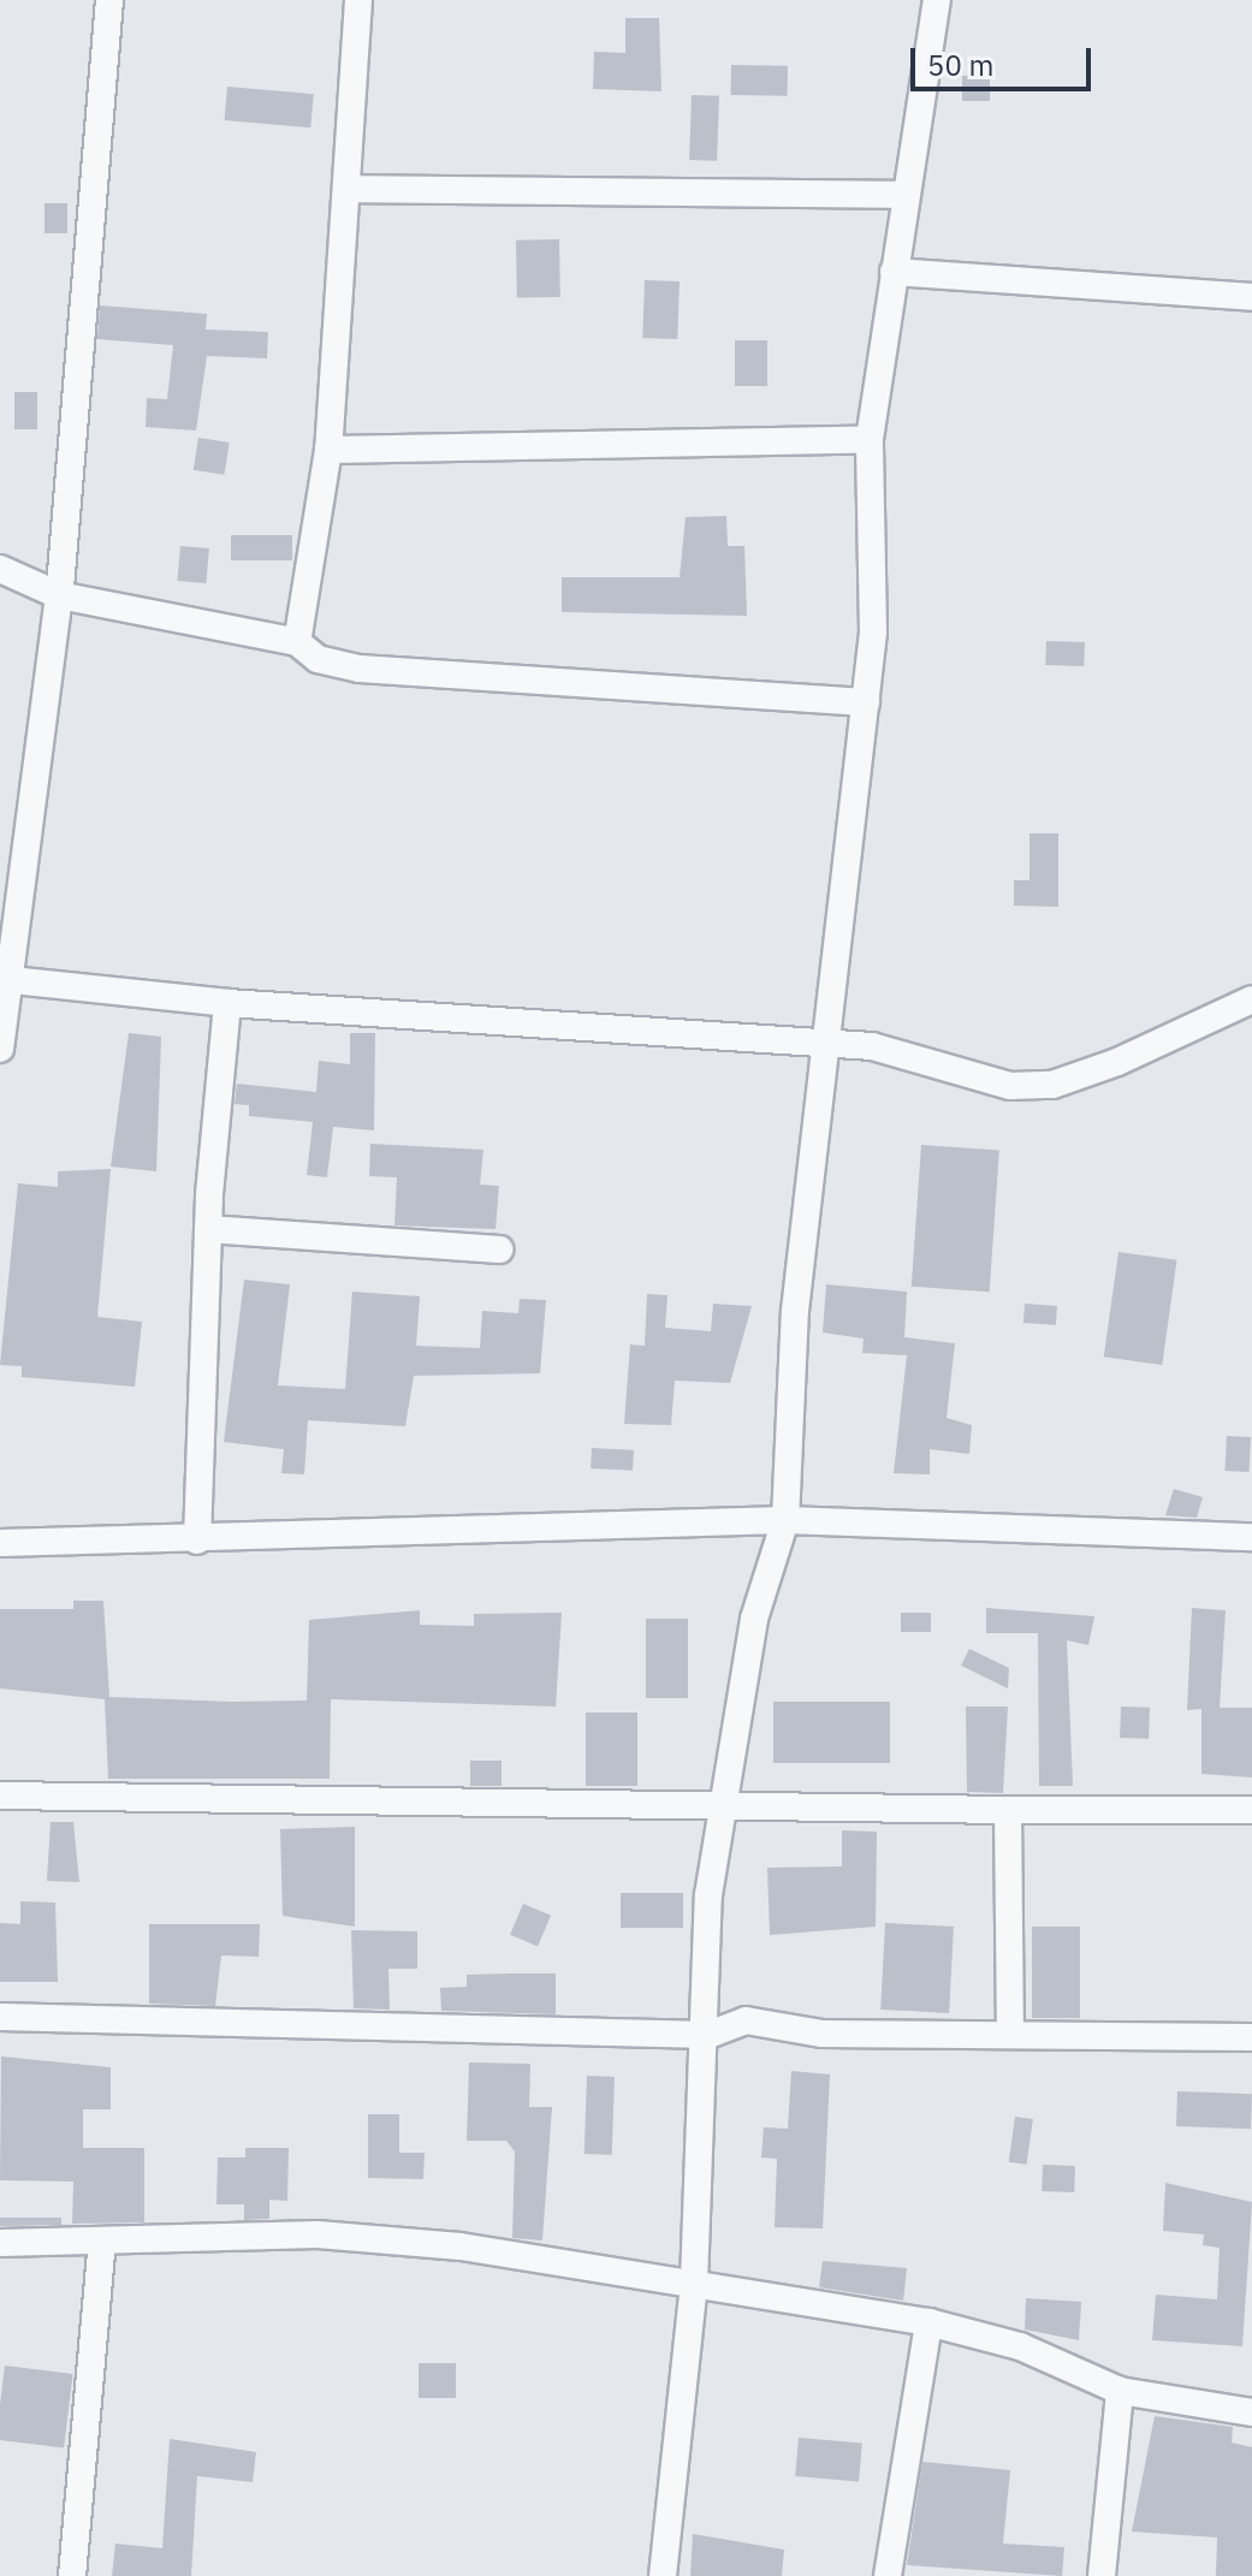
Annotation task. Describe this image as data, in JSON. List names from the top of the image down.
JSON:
{
  "scale_bar": "50 m"
}
